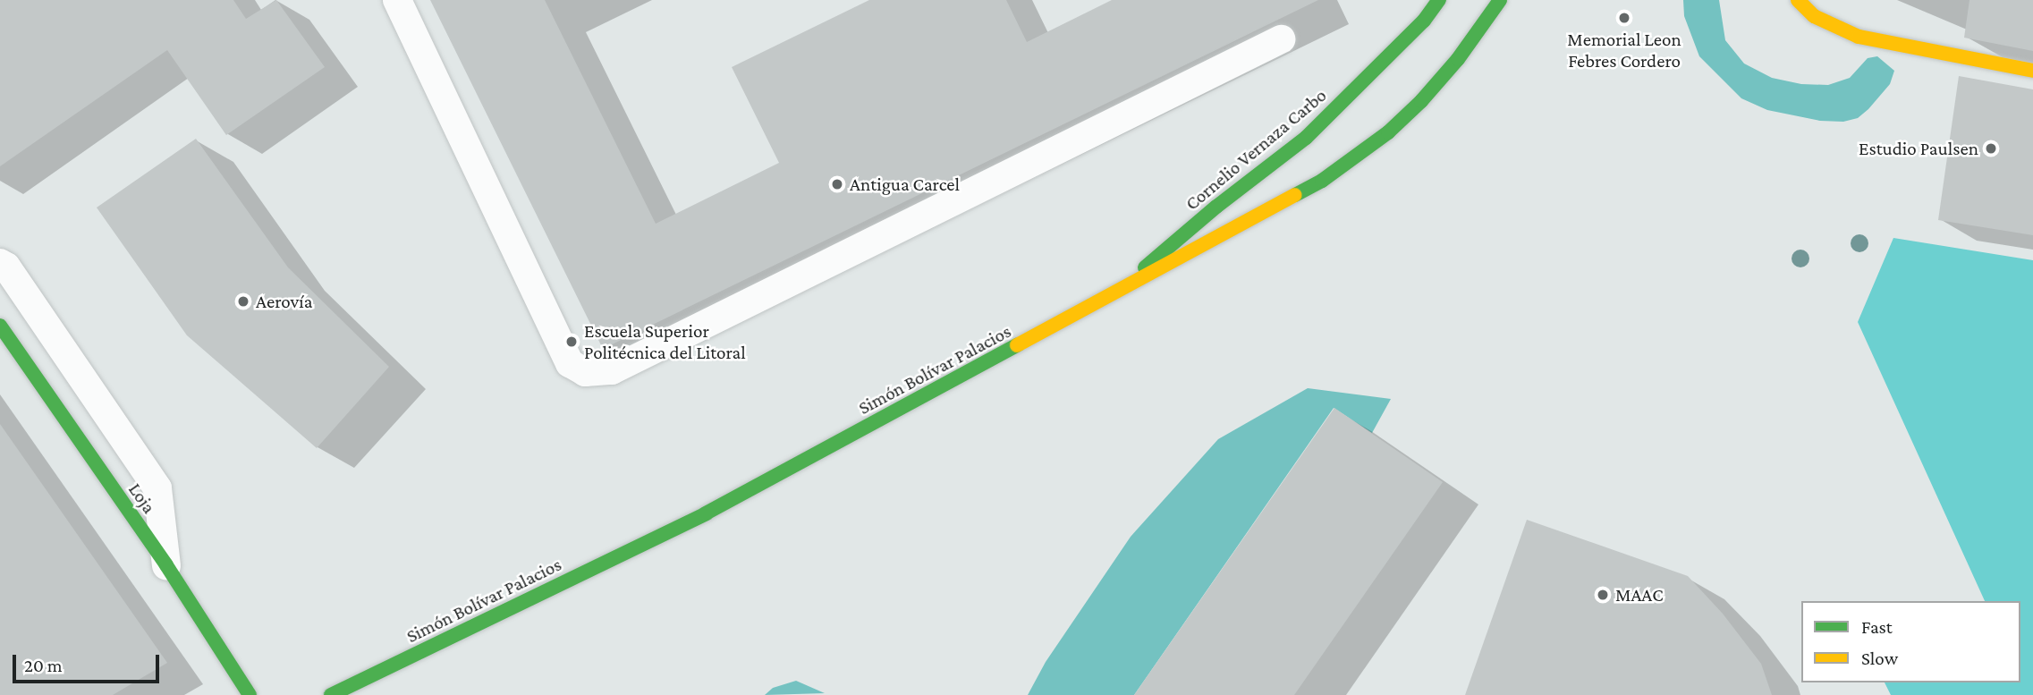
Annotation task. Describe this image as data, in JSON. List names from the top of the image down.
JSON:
{
  "streets": {
    "main road": ["Cornelio Vernaza Carbo", "Simón Bolívar Palacios", "Loja"]
  },
  "crossings": [
    ["Cornelio Vernaza Carbo", "Simón Bolívar Palacios"]
  ],
  "places": [
    "Memorial Leon Febres Cordero",
    "Estudio Paulsen",
    "Antigua Carcel",
    "Aerovía",
    "Escuela Superior Politécnica del Litoral",
    "MAAC"
  ],
  "legend": ["Fast", "Slow"],
  "scale_bar": "20 m"
}
